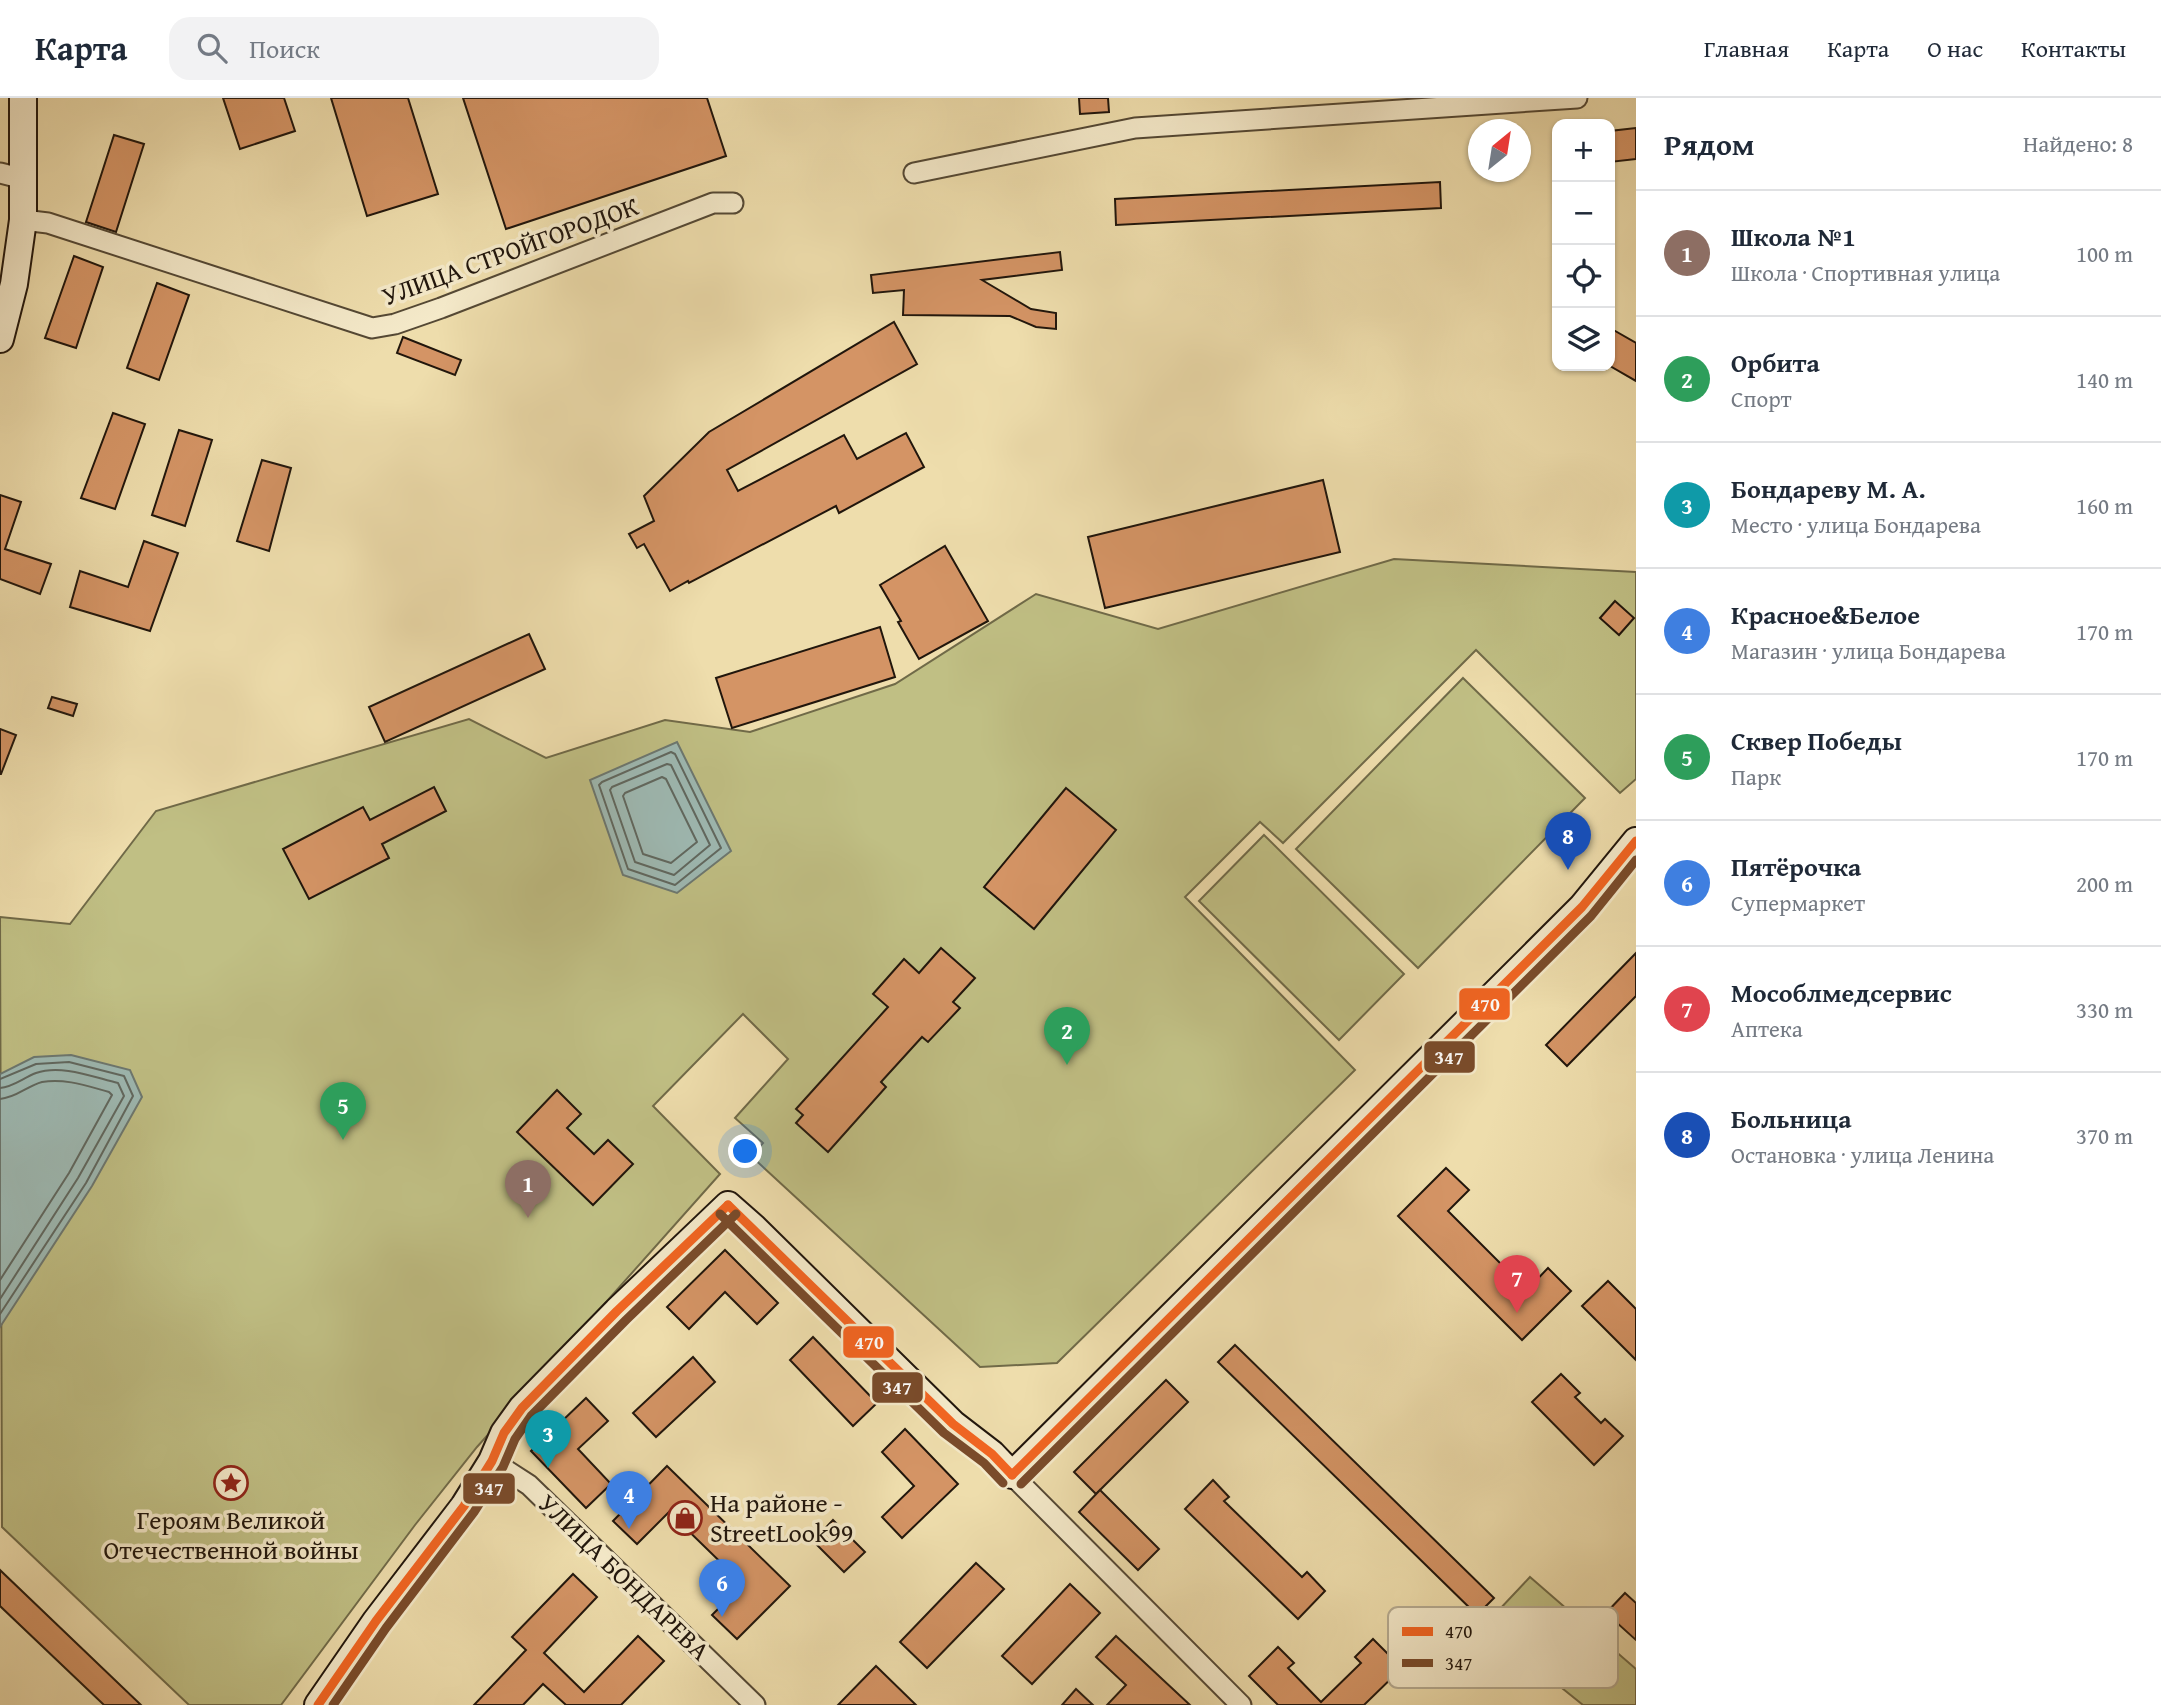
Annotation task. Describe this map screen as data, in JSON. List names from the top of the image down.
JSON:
{
  "streets": {
    "street": ["УЛИЦА СТРОЙГОРОДОК", "УЛИЦА БОНДАРЕВА"]
  },
  "places": {
    "place": ["Героям Великой Отечественной войны"],
    "shop": ["На районе - StreetLook99"]
  },
  "lines": ["transit line 470", "transit line 347"],
  "legend": ["470", "347"],
  "north": "top right",
  "page": {
    "header": "Карта",
    "search": "Поиск",
    "nav": [
      "Главная",
      "Карта",
      "О нас",
      "Контакты"
    ],
    "heading": ["Рядом", "Найдено: 8"],
    "map_buttons": ["+", "−"],
    "list": [
      {
        "mark": "1",
        "name": "Школа №1",
        "note": "Школа · Спортивная улица",
        "value": "100 m"
      },
      {
        "mark": "2",
        "name": "Орбита",
        "note": "Спорт",
        "value": "140 m"
      },
      {
        "mark": "3",
        "name": "Бондареву М. А.",
        "note": "Место · улица Бондарева",
        "value": "160 m"
      },
      {
        "mark": "4",
        "name": "Красное&Белое",
        "note": "Магазин · улица Бондарева",
        "value": "170 m"
      },
      {
        "mark": "5",
        "name": "Сквер Победы",
        "note": "Парк",
        "value": "170 m"
      },
      {
        "mark": "6",
        "name": "Пятёрочка",
        "note": "Супермаркет",
        "value": "200 m"
      },
      {
        "mark": "7",
        "name": "Мособлмедсервис",
        "note": "Аптека",
        "value": "330 m"
      },
      {
        "mark": "8",
        "name": "Больница",
        "note": "Остановка · улица Ленина",
        "value": "370 m"
      }
    ],
    "pins": [
      "8",
      "2",
      "5",
      "1",
      "7",
      "3",
      "4",
      "6"
    ]
  }
}
